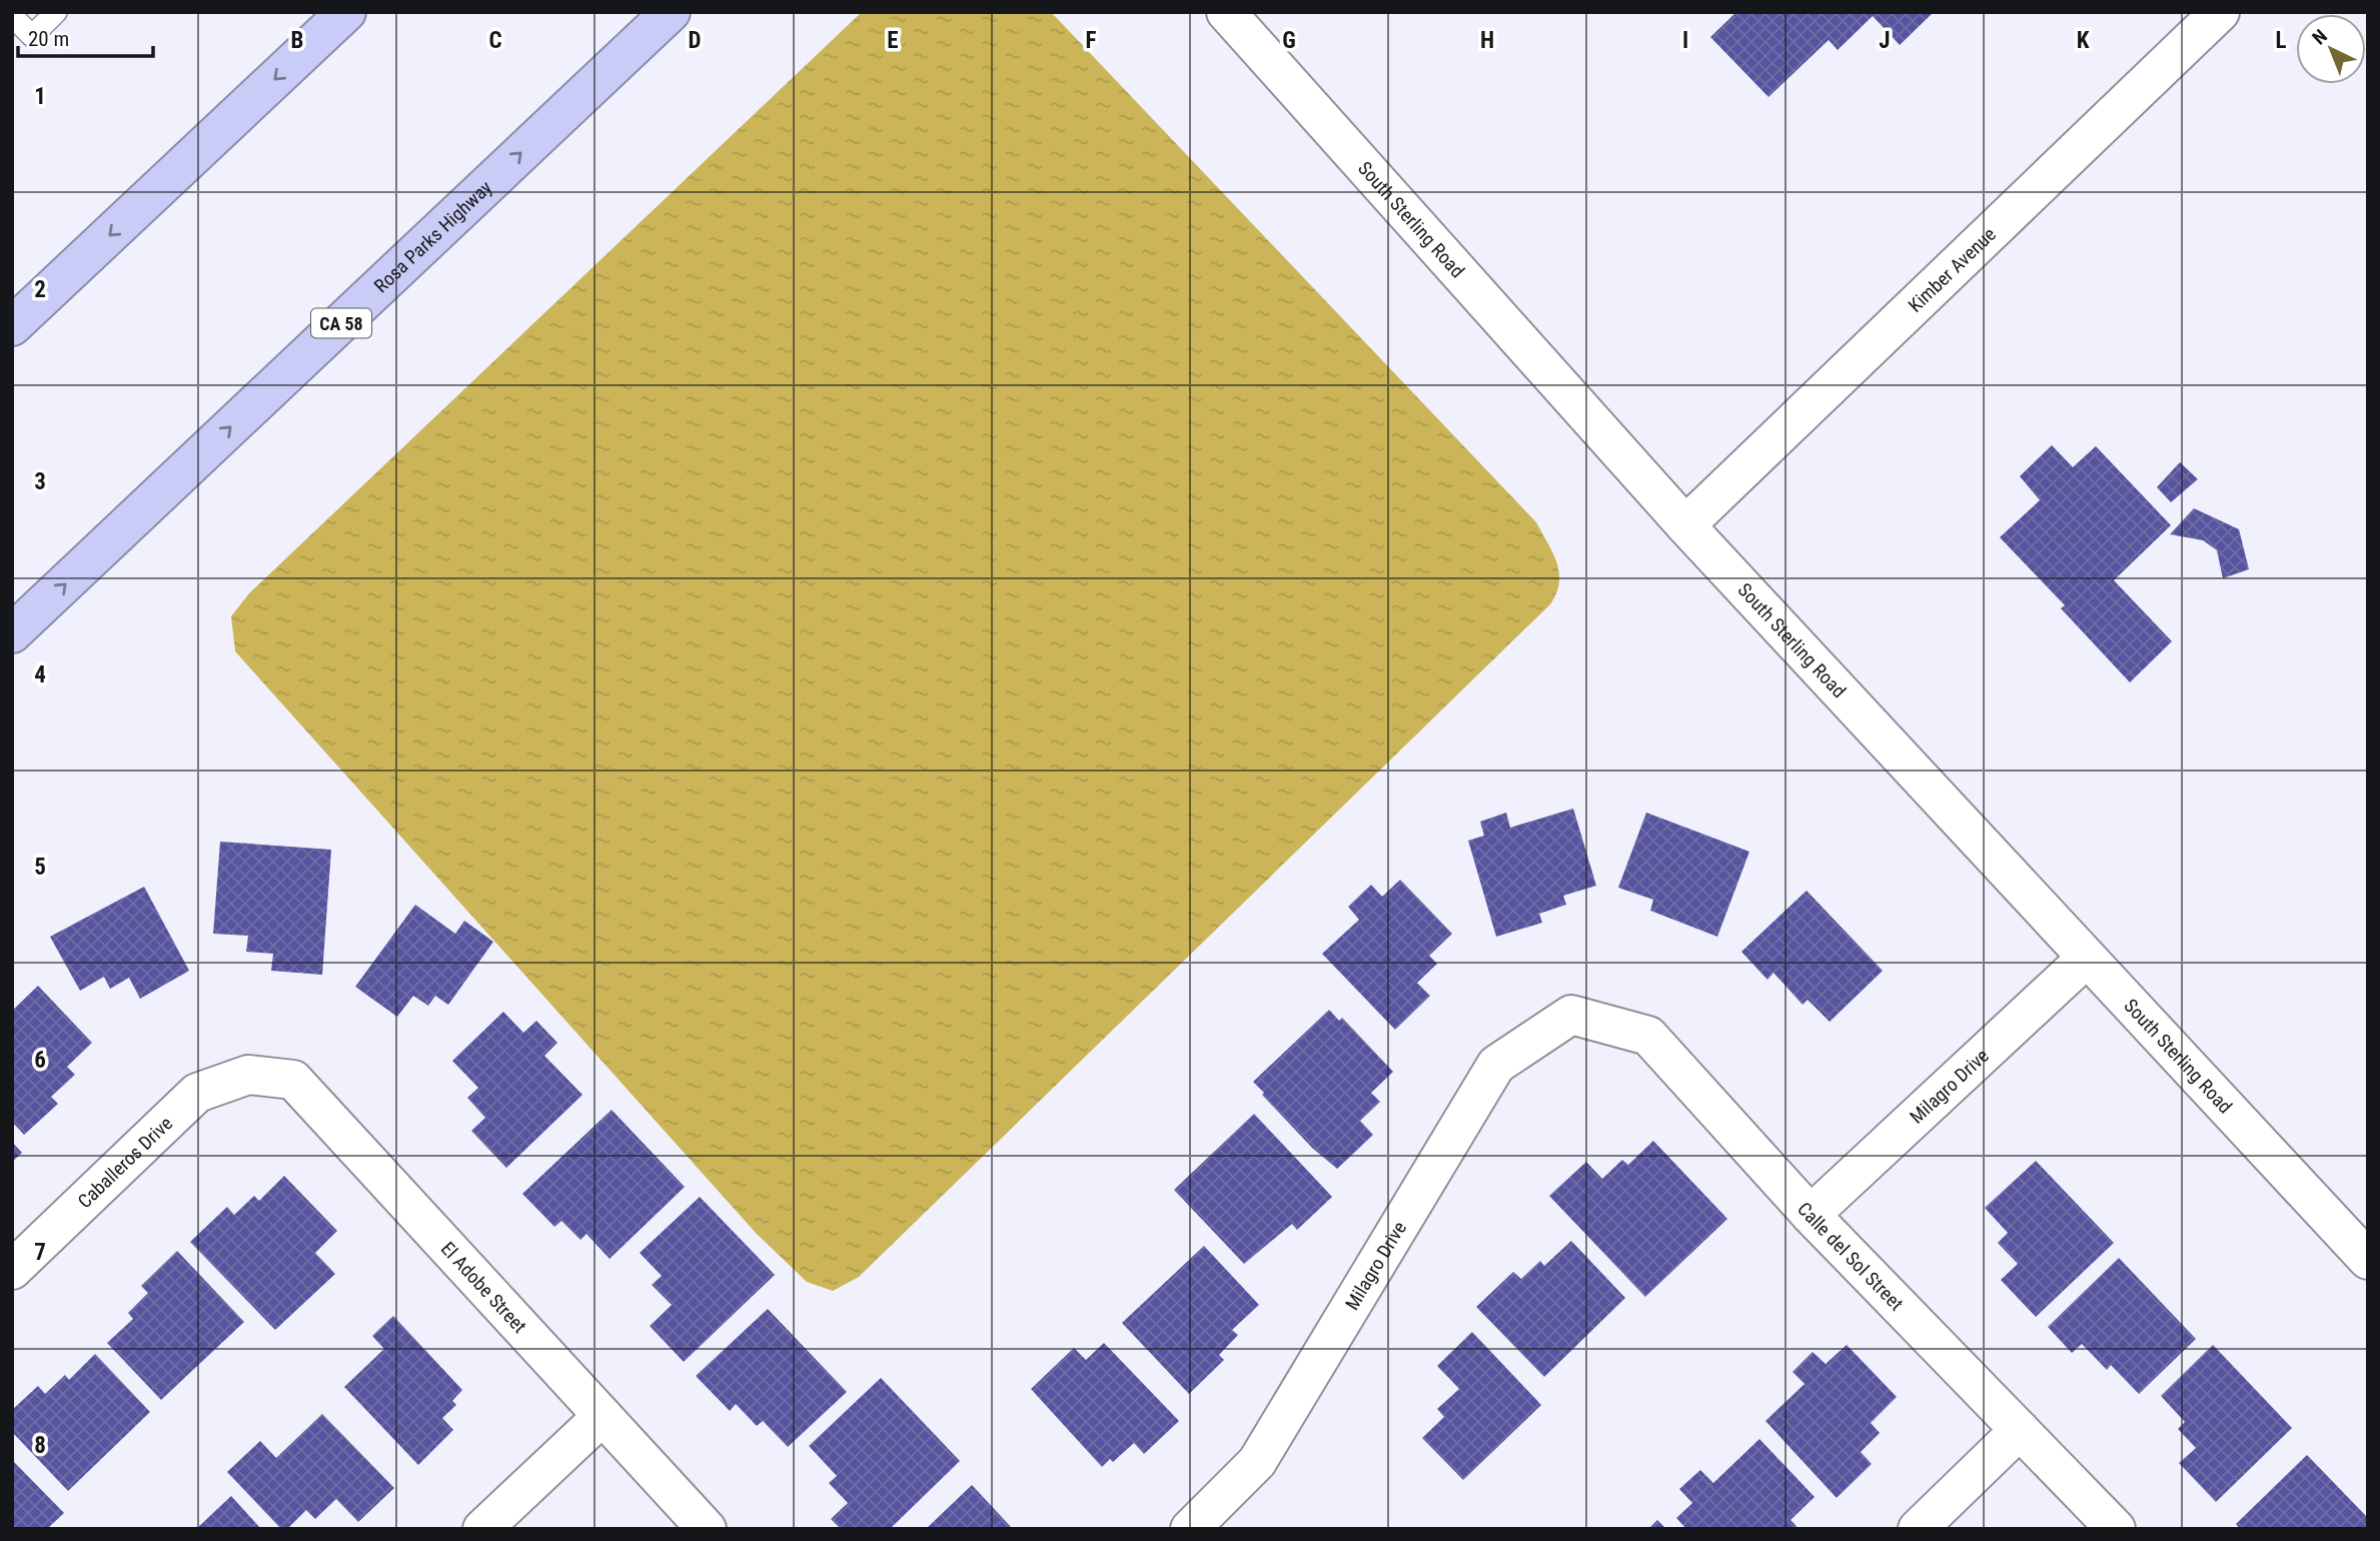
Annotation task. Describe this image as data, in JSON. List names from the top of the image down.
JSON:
{
  "streets": {
    "highway": ["Rosa Parks Highway", "CA 58"],
    "street": [
      "South Sterling Road",
      "Kimber Avenue",
      "Milagro Drive",
      "Caballeros Drive",
      "Calle del Sol Street",
      "El Adobe Street"
    ]
  },
  "crossings": [
    ["South Sterling Road", "Kimber Avenue"],
    ["South Sterling Road", "Milagro Drive"],
    ["Milagro Drive", "Calle del Sol Street"],
    ["Caballeros Drive", "El Adobe Street"]
  ],
  "scale_bar": "20 m",
  "north": "top left",
  "grid": {
    "columns": [
      "B",
      "C",
      "D",
      "E",
      "F",
      "G",
      "H",
      "I",
      "J",
      "K",
      "L"
    ],
    "rows": [
      "1",
      "2",
      "3",
      "4",
      "5",
      "6",
      "7",
      "8"
    ]
  }
}
